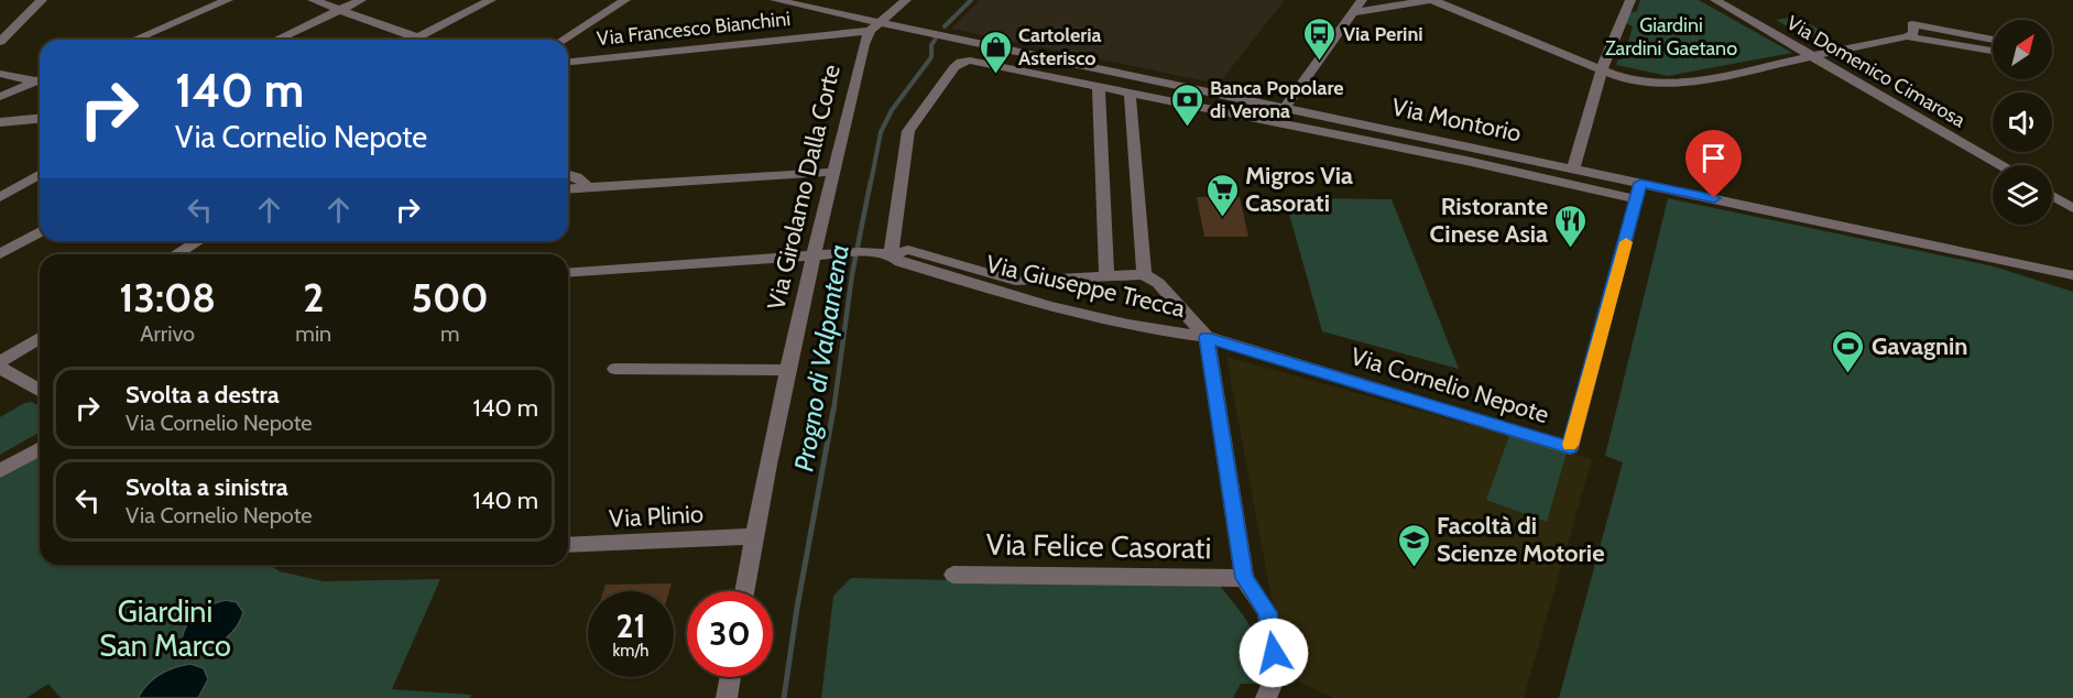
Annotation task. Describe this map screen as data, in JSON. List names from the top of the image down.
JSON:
{
  "streets": {
    "street": [
      "Via Francesco Bianchini",
      "Via Domenico Cimarosa",
      "Via Montorio",
      "Via Girolamo Dalla Corte",
      "Via Giuseppe Trecca",
      "Via Cornelio Nepote",
      "Via Plinio",
      "Via Felice Casorati"
    ]
  },
  "crossings": [
    ["Via Francesco Bianchini", "Via Montorio"],
    ["Via Francesco Bianchini", "Via Girolamo Dalla Corte"],
    ["Via Montorio", "Via Girolamo Dalla Corte"],
    ["Via Montorio", "Via Cornelio Nepote"],
    ["Via Girolamo Dalla Corte", "Via Giuseppe Trecca"],
    ["Via Girolamo Dalla Corte", "Via Plinio"],
    ["Via Giuseppe Trecca", "Via Cornelio Nepote"],
    ["Via Giuseppe Trecca", "Via Felice Casorati"],
    ["Via Cornelio Nepote", "Via Felice Casorati"]
  ],
  "water": ["Progno di Valpantena"],
  "parks": ["Giardini Zardini Gaetano", "Giardini San Marco"],
  "places": {
    "bus stop": ["Via Perini"],
    "shop": ["Cartoleria Asterisco"],
    "bank": ["Banca Popolare di Verona"],
    "supermarket": ["Migros Via Casorati"],
    "restaurant": ["Ristorante Cinese Asia"],
    "sports": ["Gavagnin"],
    "school or university": ["Facoltà di Scienze Motorie"]
  },
  "north": "top right",
  "page": {
    "turn": ["140 m", "Via Cornelio Nepote"],
    "eta": [
      "13:08",
      "Arrivo",
      "2",
      "min",
      "500",
      "m"
    ],
    "list": [
      {
        "name": "Svolta a destra",
        "note": "Via Cornelio Nepote",
        "value": "140 m"
      },
      {
        "name": "Svolta a sinistra",
        "note": "Via Cornelio Nepote",
        "value": "140 m"
      }
    ],
    "speed": "21 km/h",
    "limit": "30"
  }
}
